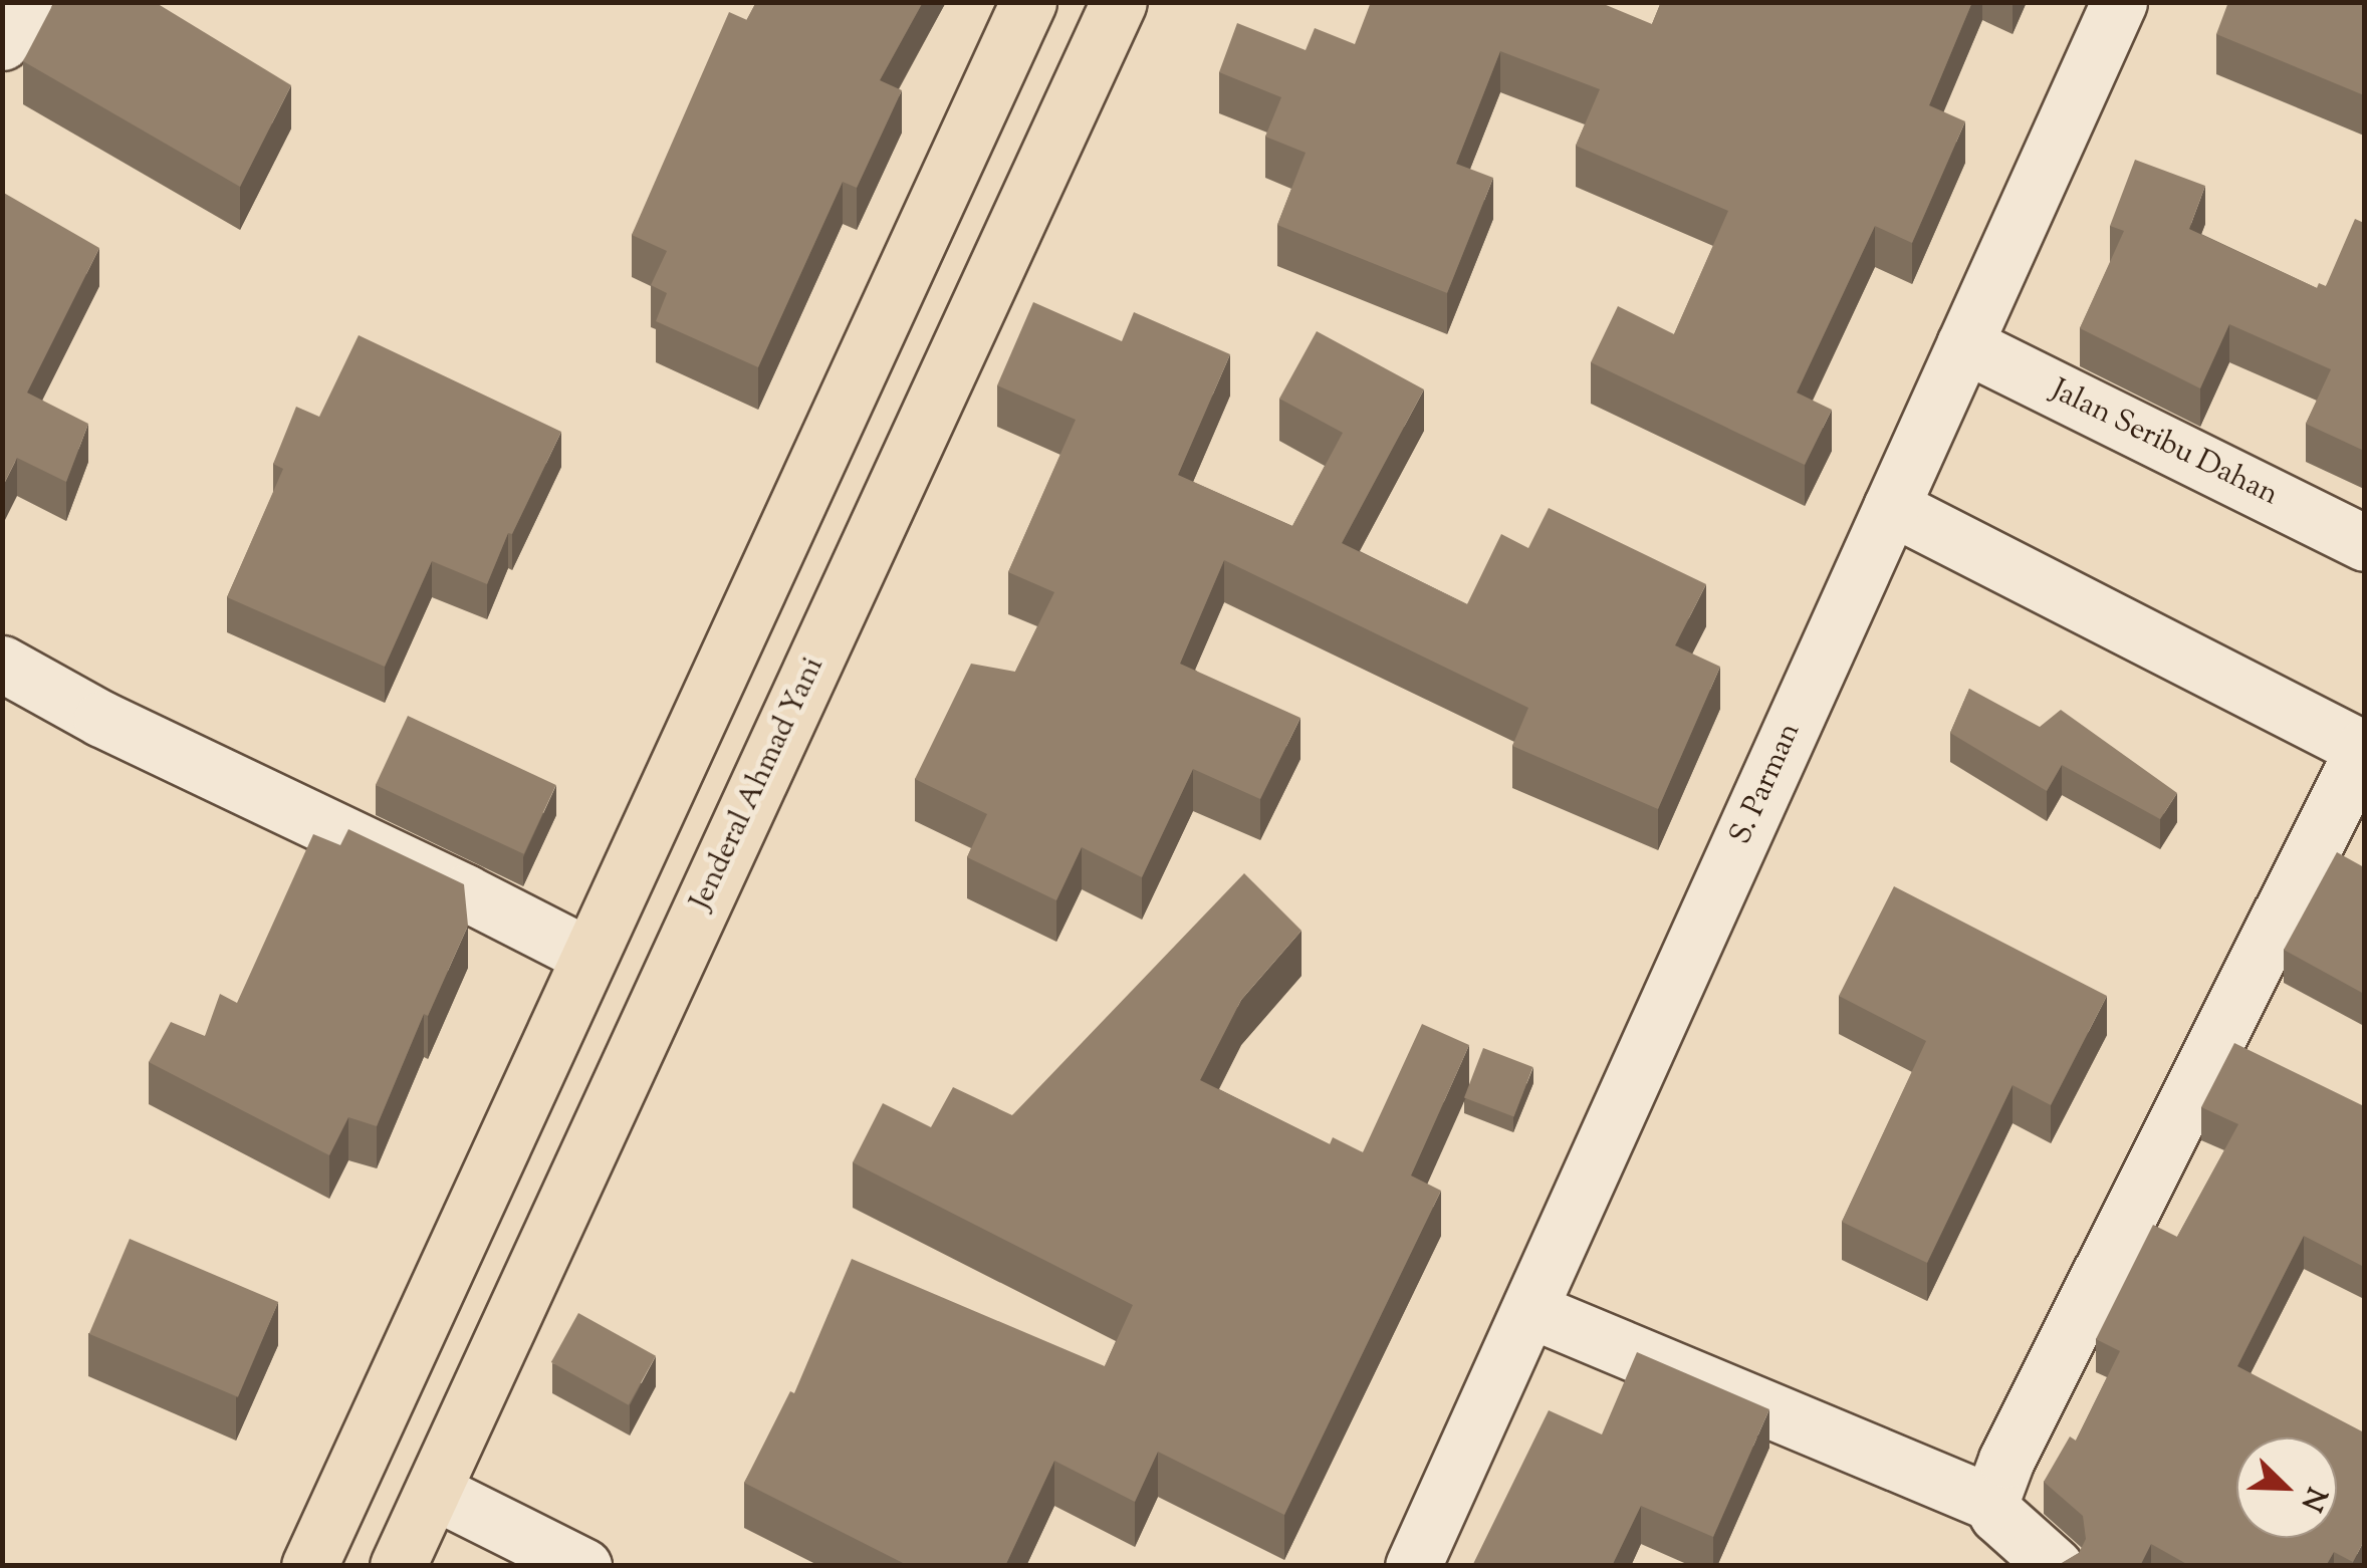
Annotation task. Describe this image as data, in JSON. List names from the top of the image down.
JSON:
{
  "streets": {
    "highway": ["Jenderal Ahmad Yani"],
    "street": ["Jalan Seribu Dahan", "S. Parman"]
  },
  "crossings": [
    ["Jalan Seribu Dahan", "S. Parman"]
  ],
  "north": "bottom right"
}
